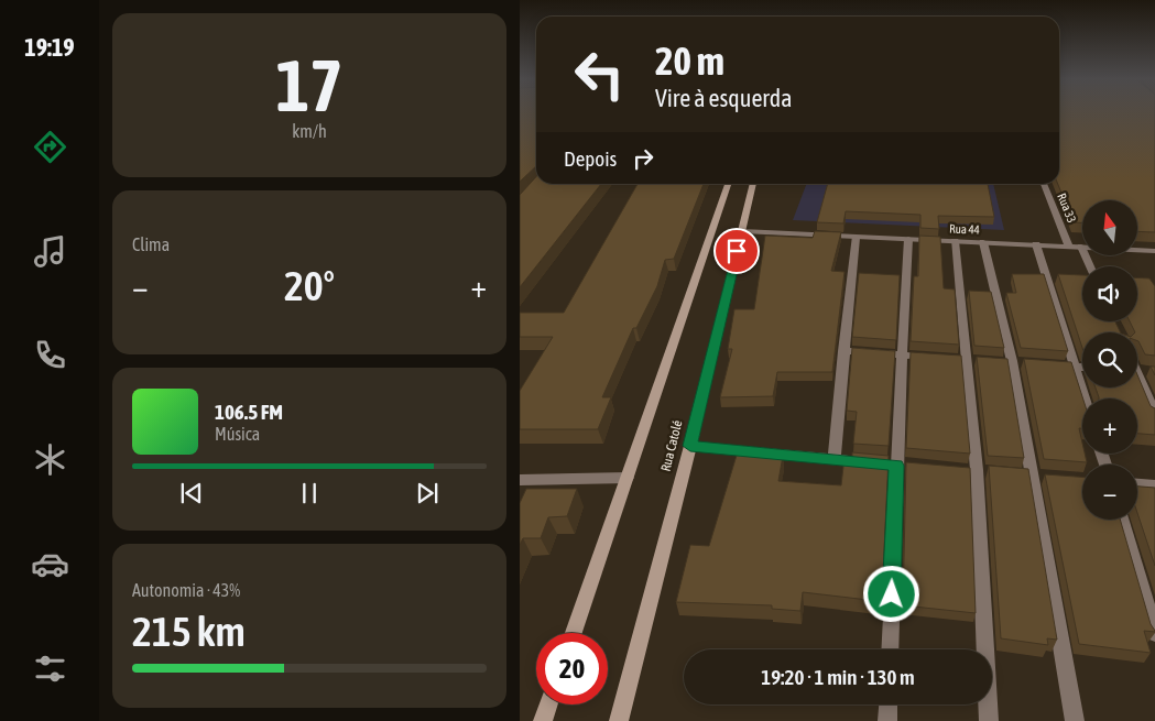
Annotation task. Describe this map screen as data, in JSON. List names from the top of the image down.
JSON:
{
  "streets": {
    "street": ["Rua 33", "Rua 44", "Rua Catolé"]
  },
  "crossings": [
    ["Rua 33", "Rua 44"],
    ["Rua 44", "Rua Catolé"]
  ],
  "north": "top",
  "page": {
    "tabs": "19:19",
    "tile": [
      ["17", "km/h"],
      "Clima",
      ["Autonomia · 43%", "215 km"]
    ],
    "turn": ["20 m", "Vire à esquerda"],
    "then": "Depois",
    "map_buttons": ["+", "−"],
    "heat": ["−", "20°", "+"],
    "song": ["106.5 FM", "Música"],
    "limit": "20",
    "trip": "19:20 · 1 min · 130 m"
  }
}
